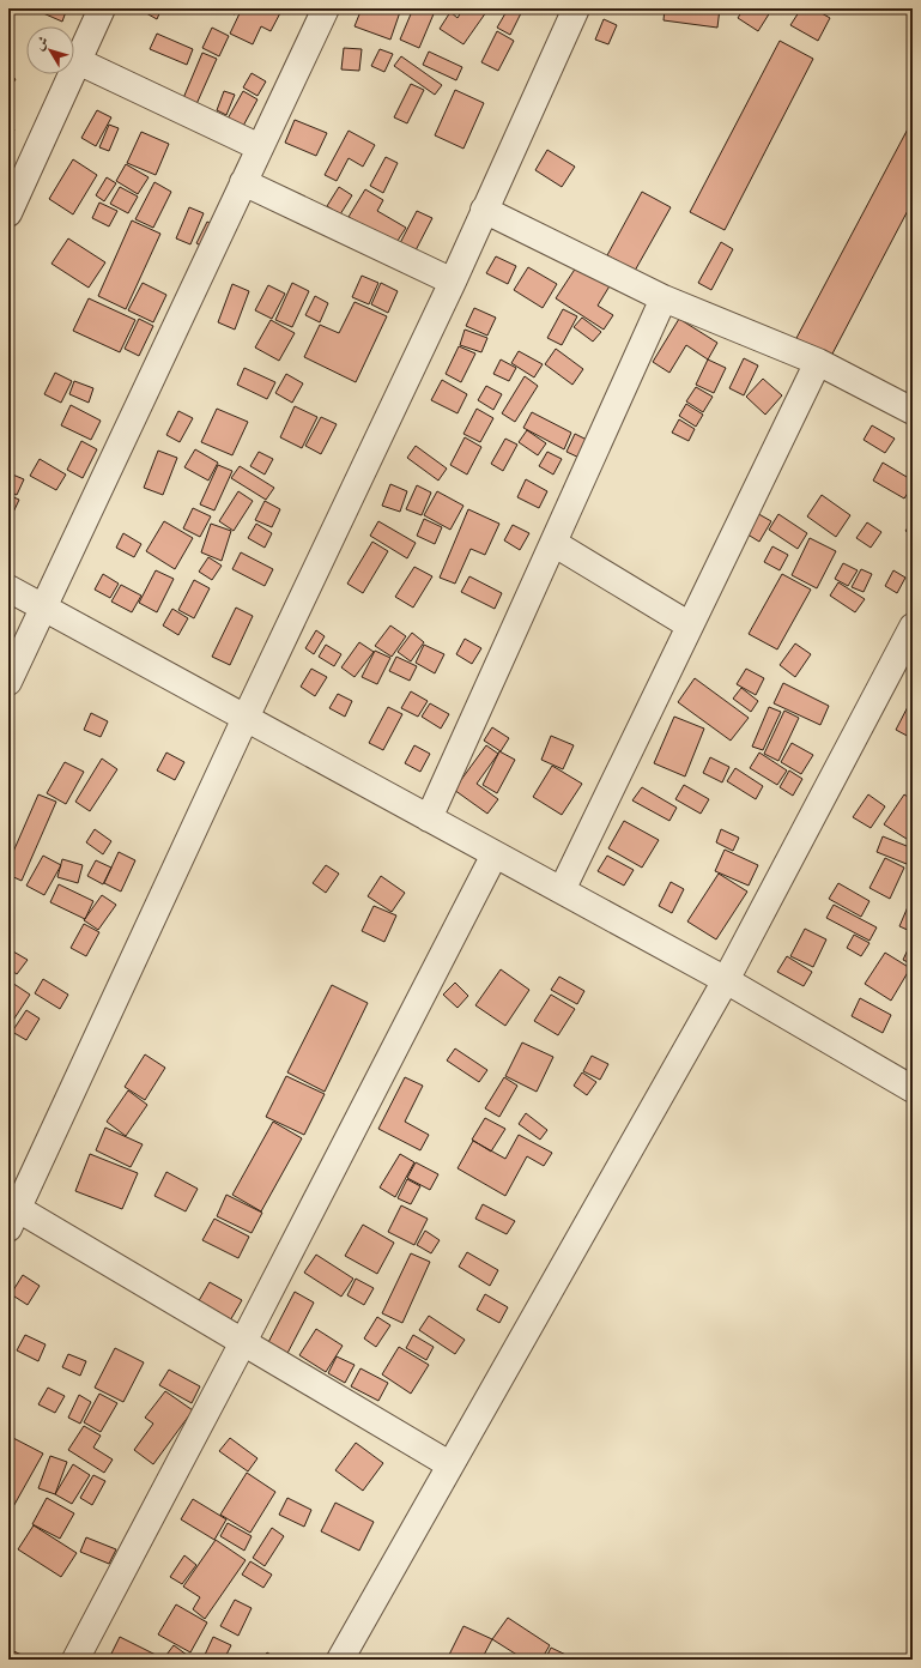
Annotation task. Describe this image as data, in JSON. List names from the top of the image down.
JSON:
{
  "north": "top left"
}
